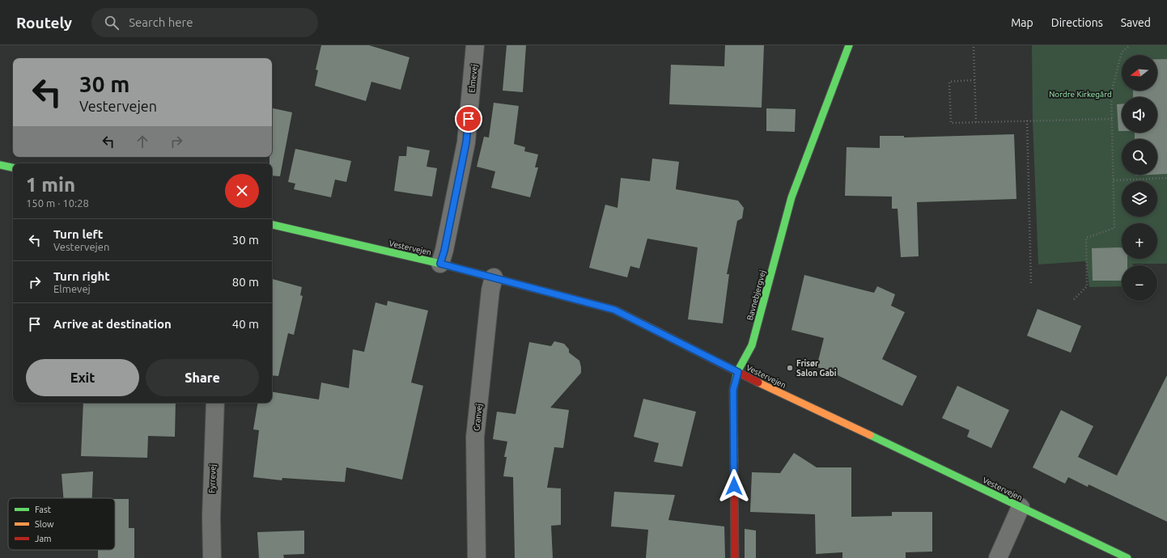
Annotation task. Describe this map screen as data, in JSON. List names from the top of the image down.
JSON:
{
  "streets": {
    "street": [
      "Elmevej",
      "Vestervejen",
      "Bavnebjergvej",
      "Granvej",
      "Fyrrevej"
    ]
  },
  "crossings": [
    ["Elmevej", "Vestervejen"],
    ["Vestervejen", "Bavnebjergvej"],
    ["Vestervejen", "Granvej"]
  ],
  "parks": ["Nordre Kirkegård"],
  "places": ["Frisør Salon Gabi"],
  "legend": ["Fast", "Slow", "Jam"],
  "north": "left",
  "page": {
    "header": "Routely",
    "search": "Search here",
    "nav": ["Map", "Directions", "Saved"],
    "map_buttons": ["+", "−"],
    "turn": ["30 m", "Vestervejen"],
    "heading": ["1 min", "150 m · 10:28"],
    "list": [
      {
        "name": "Turn left",
        "note": "Vestervejen",
        "value": "30 m"
      },
      {
        "name": "Turn right",
        "note": "Elmevej",
        "value": "80 m"
      },
      {
        "name": "Arrive at destination",
        "value": "40 m"
      }
    ],
    "buttons": ["Exit", "Share"]
  }
}
